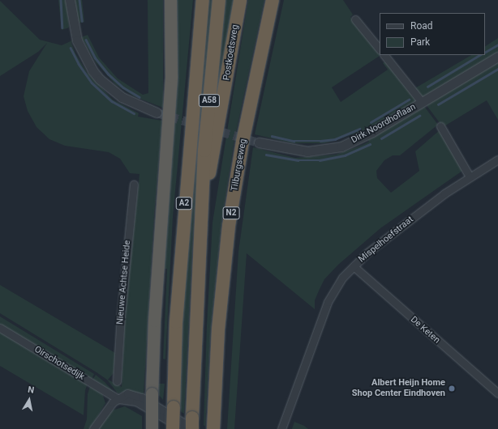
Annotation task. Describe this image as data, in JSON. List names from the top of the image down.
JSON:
{
  "streets": {
    "highway": [
      "Postkoetsweg",
      "A58",
      "Tilburgseweg",
      "A2",
      "N2"
    ],
    "street": [
      "Dirk Noordhoflaan",
      "Mispelhoefstraat",
      "Nieuwe Achtse Heide",
      "De Keten",
      "Oirschotsedijk"
    ]
  },
  "crossings": [
    ["Postkoetsweg", "A58"],
    ["Postkoetsweg", "A2"],
    ["A58", "A2"],
    ["Mispelhoefstraat", "De Keten"]
  ],
  "places": ["Albert Heijn Home Shop Center Eindhoven"],
  "legend": ["Road", "Park"],
  "north": "top"
}
